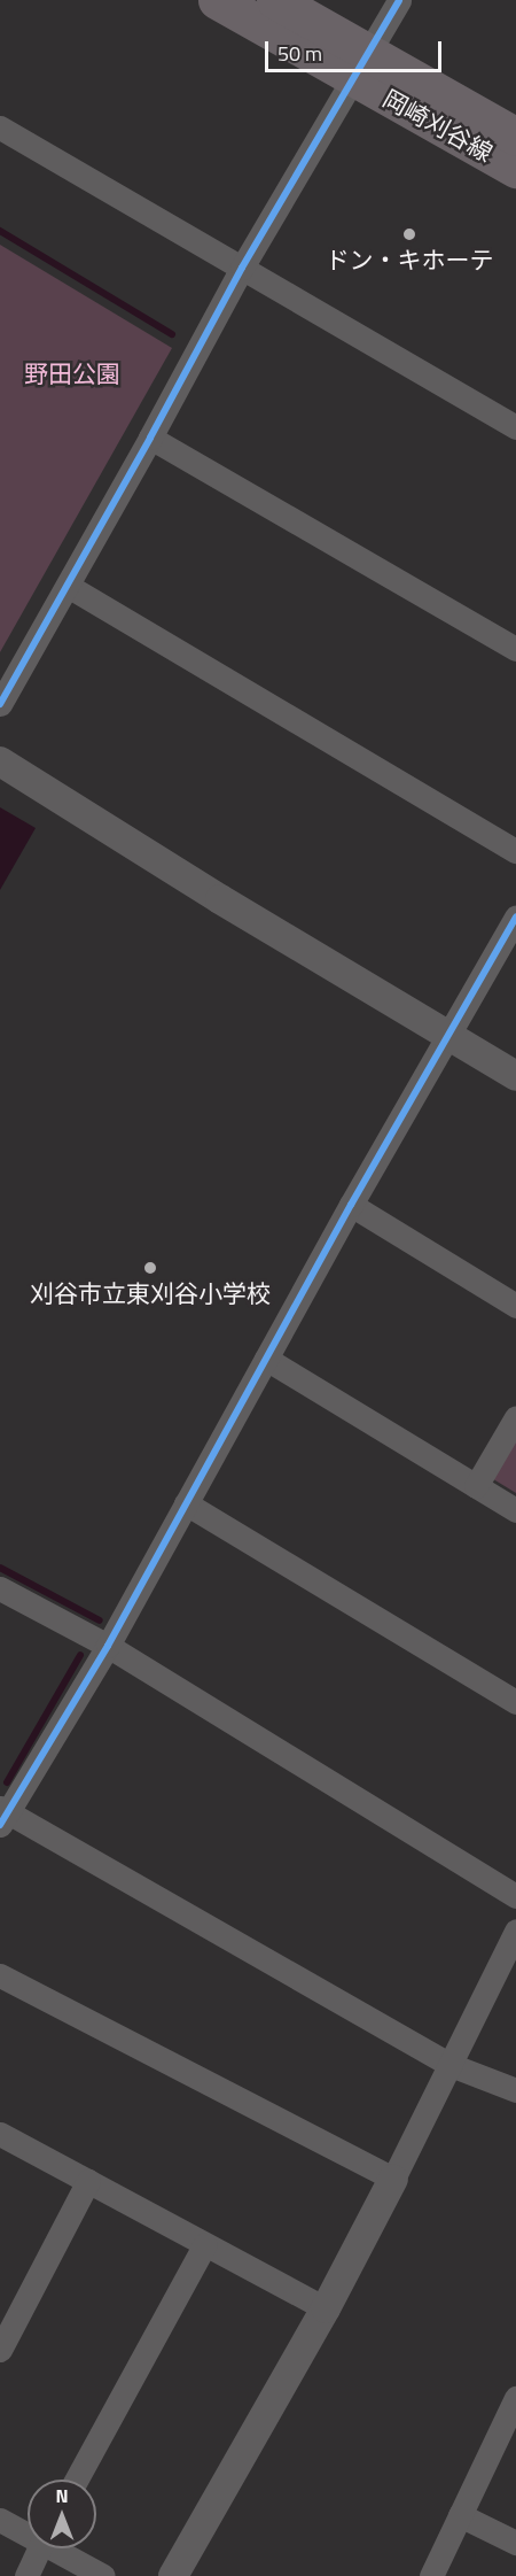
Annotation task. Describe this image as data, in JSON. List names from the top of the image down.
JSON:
{
  "streets": {
    "main road": ["岡崎刈谷線"]
  },
  "parks": ["野田公園"],
  "places": ["ドン・キホーテ", "刈谷市立東刈谷小学校"],
  "scale_bar": "50 m",
  "north": "top"
}
